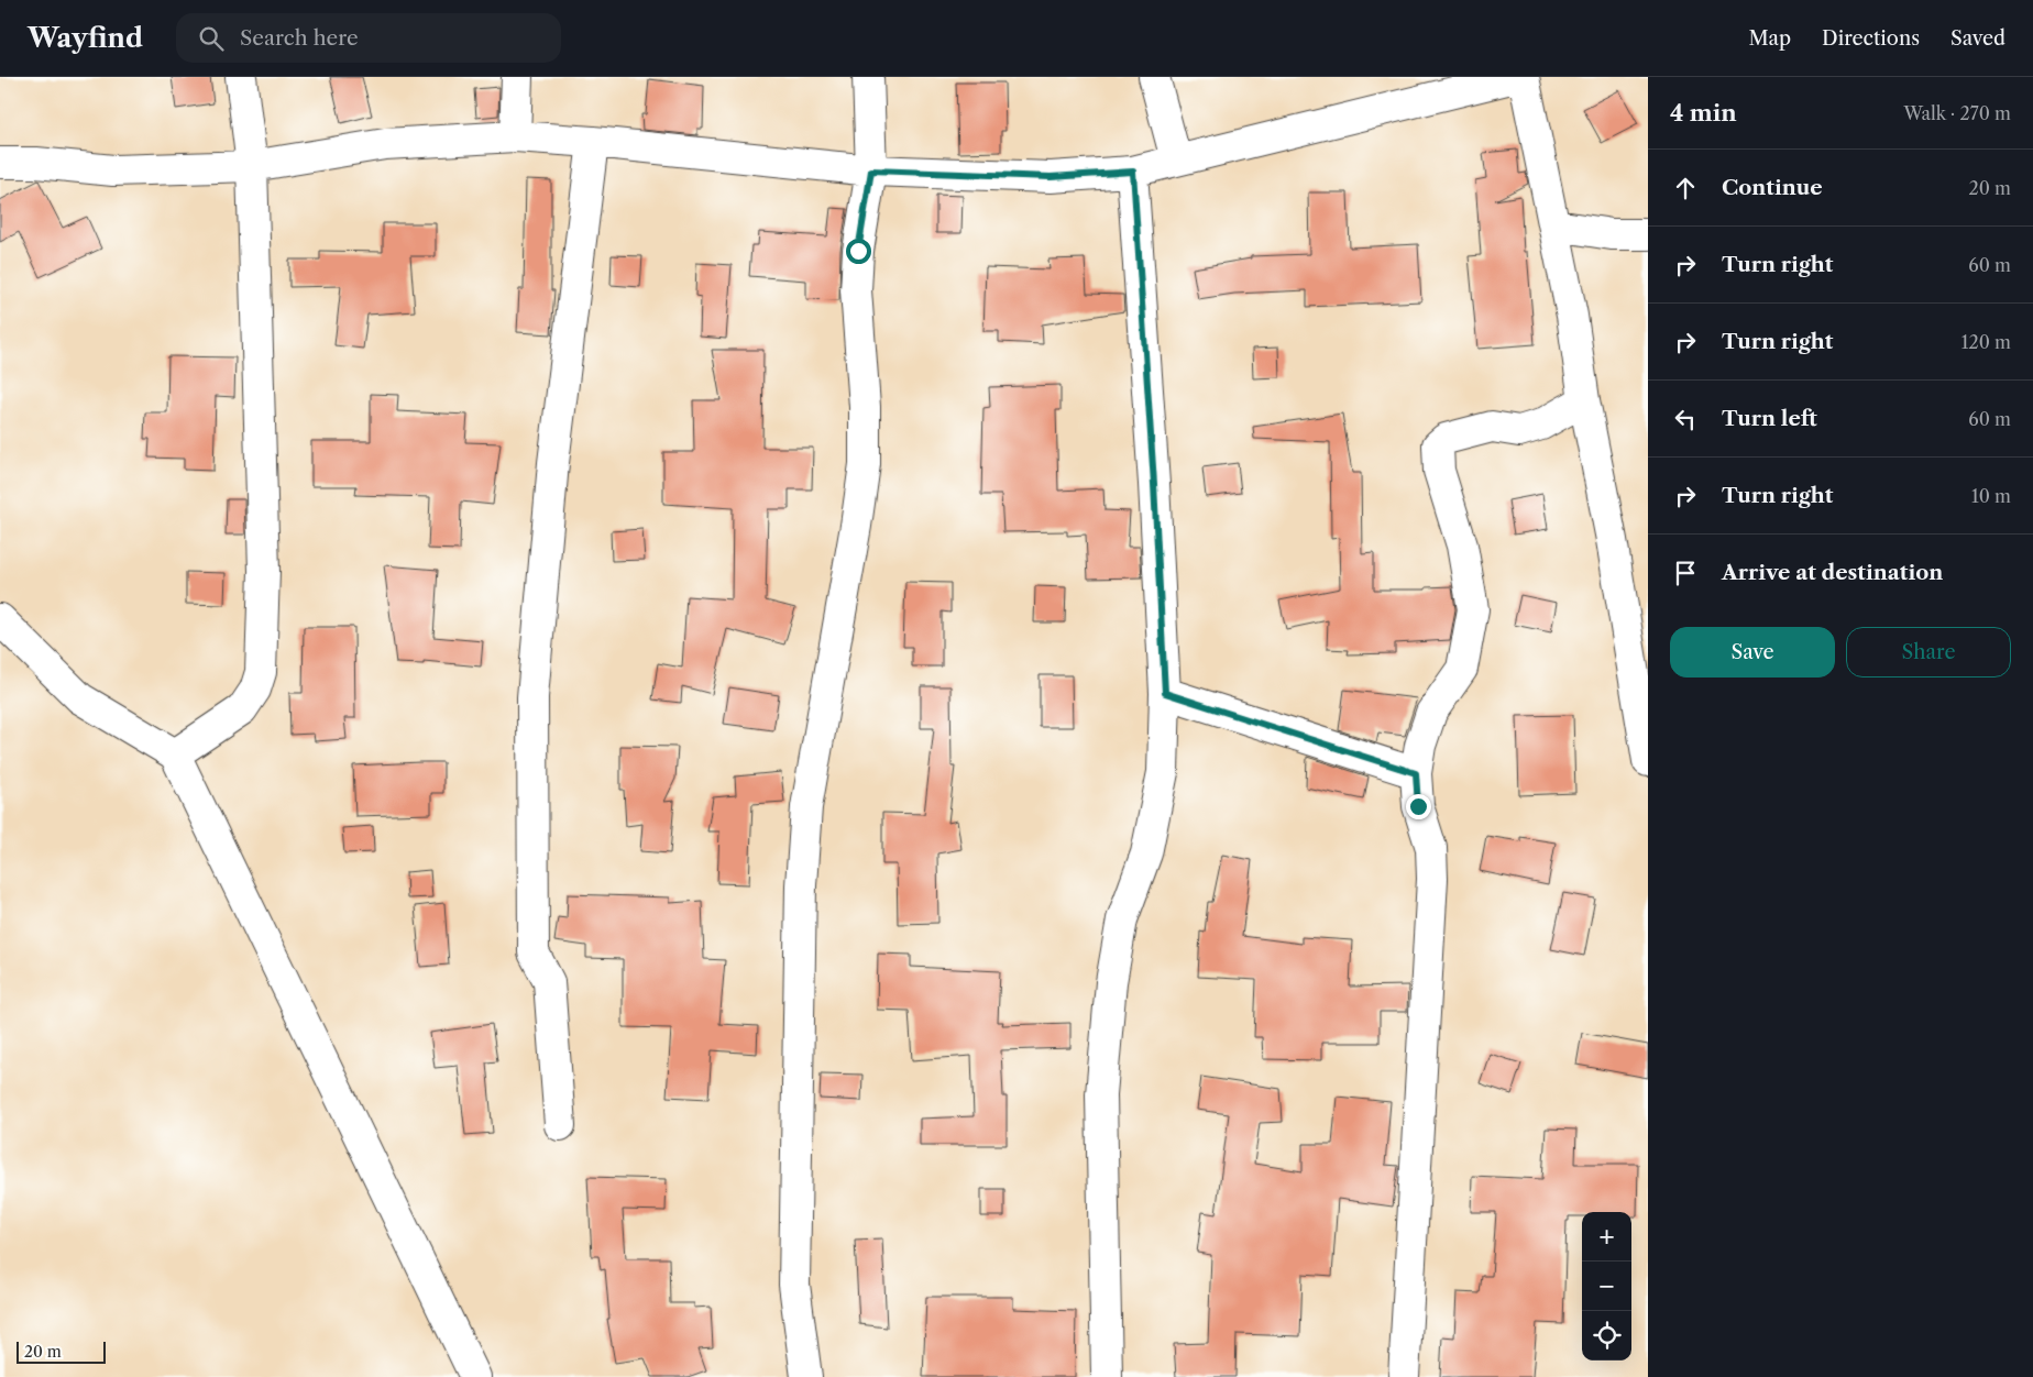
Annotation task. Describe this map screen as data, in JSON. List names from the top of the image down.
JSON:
{
  "scale_bar": "20 m",
  "page": {
    "header": "Wayfind",
    "search": "Search here",
    "nav": ["Map", "Directions", "Saved"],
    "heading": ["4 min", "Walk · 270 m"],
    "list": [
      ["Continue", "20 m"],
      ["Turn right", "60 m"],
      ["Turn right", "120 m"],
      ["Turn left", "60 m"],
      ["Turn right", "10 m"],
      "Arrive at destination"
    ],
    "buttons": ["Save", "Share"],
    "map_buttons": ["+", "−"],
    "scale": "20 m"
  }
}
